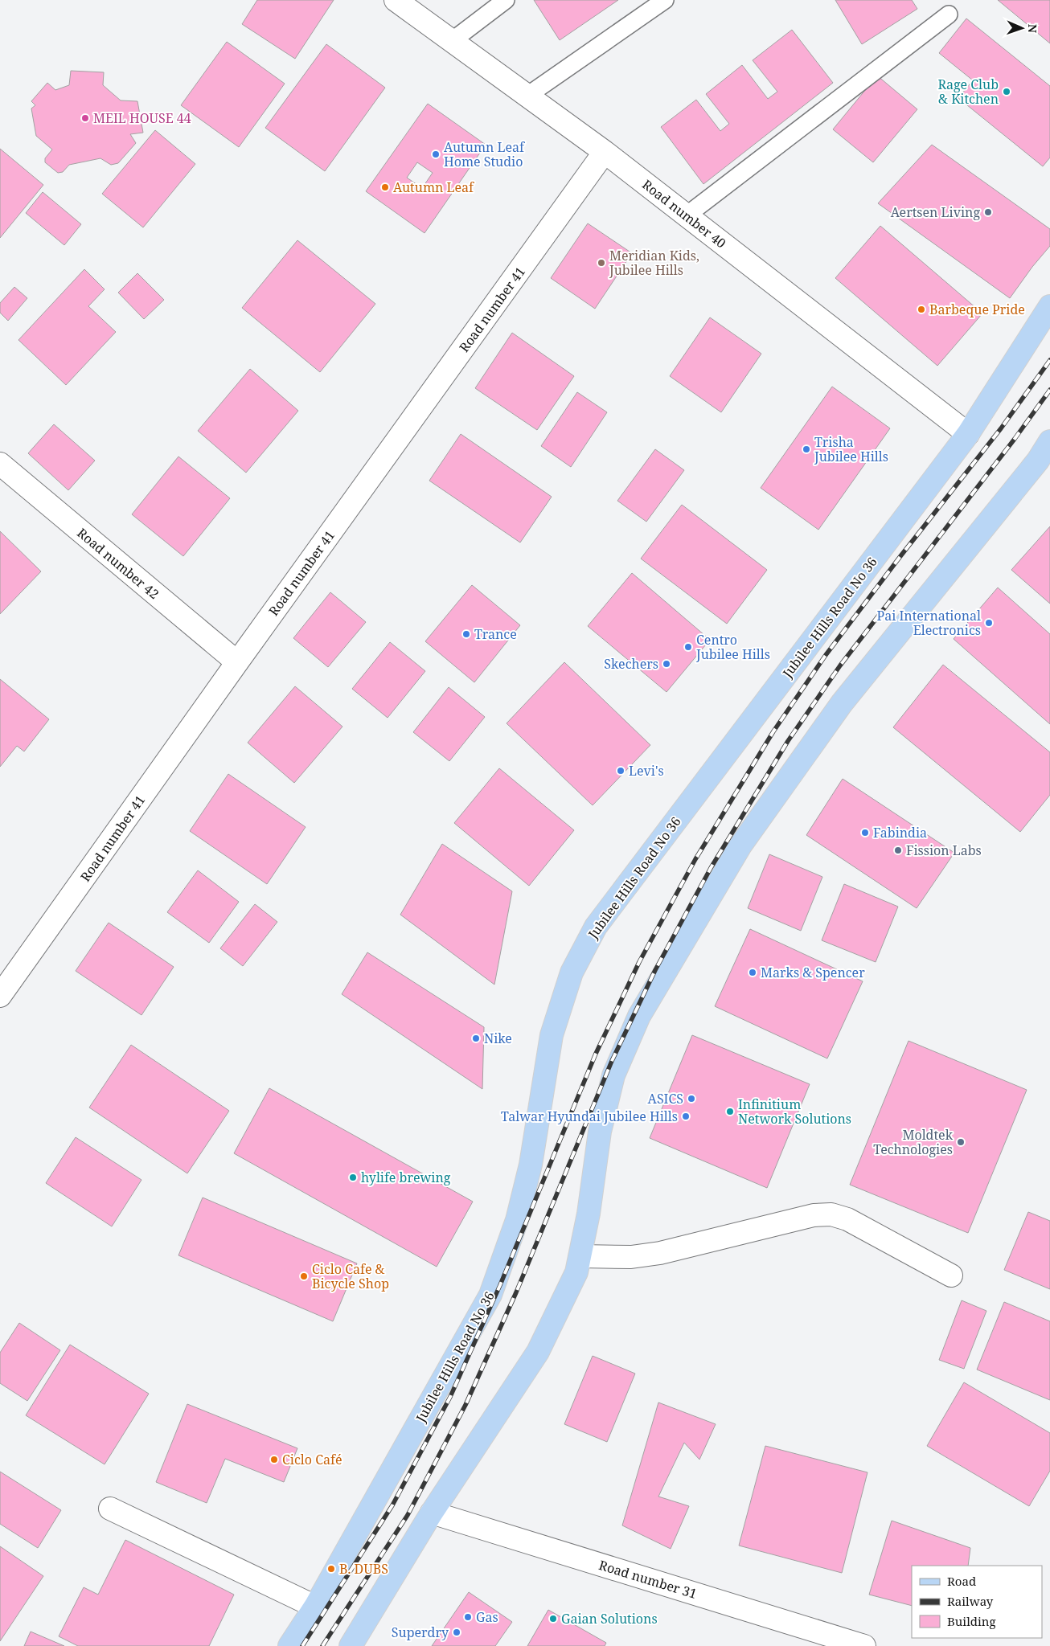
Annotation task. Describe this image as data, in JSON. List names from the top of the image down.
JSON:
{
  "streets": {
    "main road": ["Jubilee Hills Road No 36"],
    "street": [
      "Road number 40",
      "Road number 41",
      "Road number 42",
      "Road number 31"
    ]
  },
  "crossings": [
    ["Road number 40", "Road number 41"],
    ["Road number 40", "Jubilee Hills Road No 36"],
    ["Road number 41", "Road number 42"]
  ],
  "places": [
    "Rage Club & Kitchen",
    "MEIL HOUSE 44",
    "Autumn Leaf Home Studio",
    "Autumn Leaf",
    "Aertsen Living",
    "Meridian Kids, Jubilee Hills",
    "Barbeque Pride",
    "Trisha Jubilee Hills",
    "Pai International Electronics",
    "Trance",
    "Centro Jubilee Hills",
    "Skechers",
    "Levi's",
    "Fabindia",
    "Fission Labs",
    "Marks & Spencer",
    "Nike",
    "ASICS",
    "Infinitium Network Solutions",
    "Talwar Hyundai Jubilee Hills",
    "Moldtek Technologies",
    "hylife brewing",
    "Ciclo Cafe & Bicycle Shop",
    "Ciclo Café",
    "B. DUBS",
    "Gas",
    "Gaian Solutions",
    "Superdry"
  ],
  "legend": ["Road", "Railway", "Building"],
  "north": "right"
}
